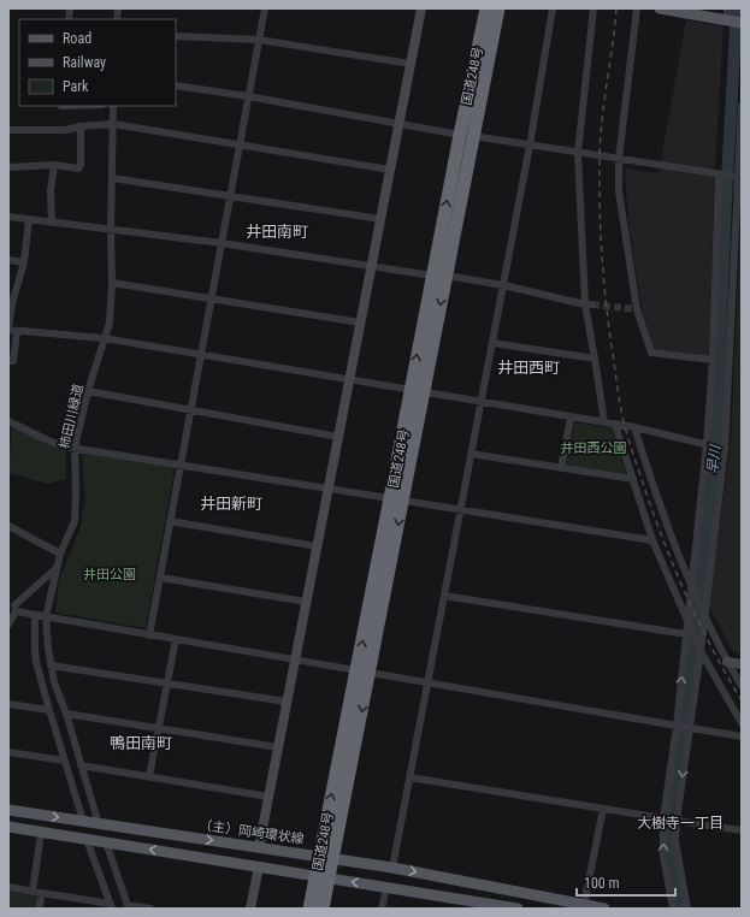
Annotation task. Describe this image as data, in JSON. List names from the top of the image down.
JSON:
{
  "streets": {
    "highway": ["国道248号"],
    "main road": ["（主）岡崎環状線"],
    "street": ["柿田川緑道"]
  },
  "crossings": [
    ["国道248号", "（主）岡崎環状線"],
    ["柿田川緑道", "（主）岡崎環状線"]
  ],
  "districts": [
    "井田南町",
    "井田西町",
    "井田新町",
    "鴨田南町",
    "大樹寺一丁目"
  ],
  "water": ["早川"],
  "parks": ["井田西公園", "井田公園"],
  "legend": ["Road", "Railway", "Park"],
  "scale_bar": "100 m"
}
